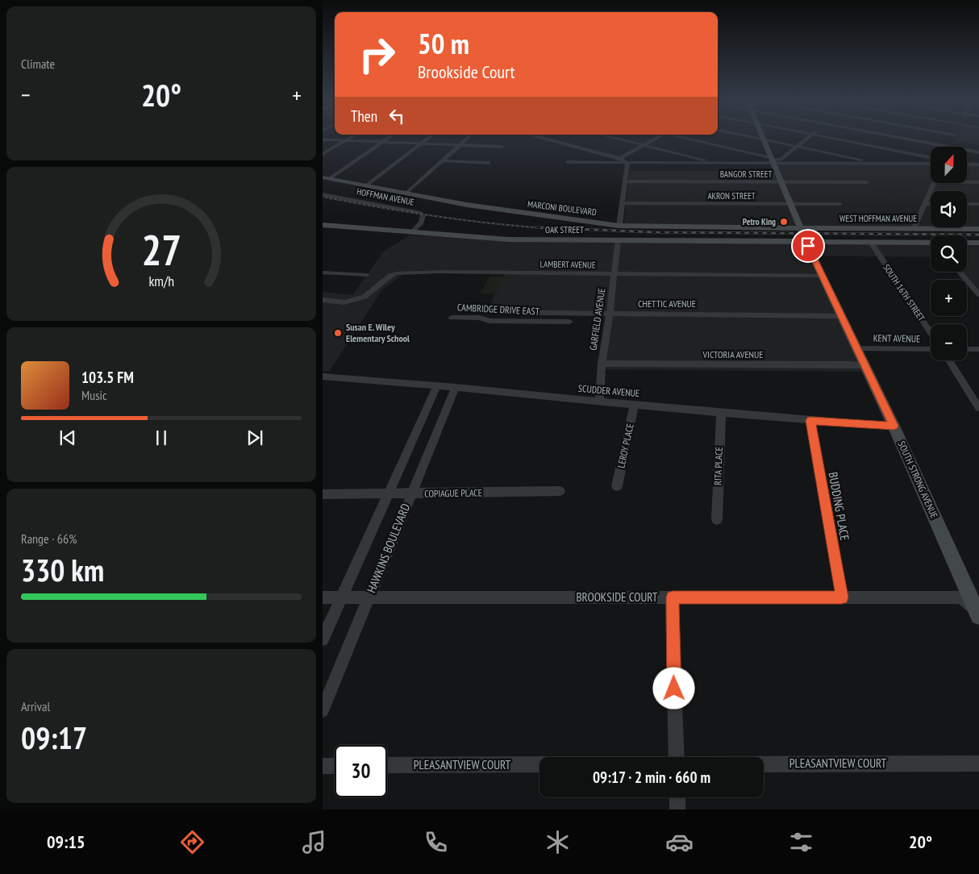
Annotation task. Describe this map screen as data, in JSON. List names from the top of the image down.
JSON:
{
  "streets": {
    "street": [
      "BANGOR STREET",
      "AKRON STREET",
      "HOFFMAN AVENUE",
      "MARCONI BOULEVARD",
      "WEST HOFFMAN AVENUE",
      "OAK STREET",
      "LAMBERT AVENUE",
      "SOUTH 16TH STREET",
      "CHETTIC AVENUE",
      "CAMBRIDGE DRIVE EAST",
      "GARFIELD AVENUE",
      "KENT AVENUE",
      "VICTORIA AVENUE",
      "SCUDDER AVENUE",
      "LEROY PLACE",
      "RITA PLACE",
      "SOUTH STRONG AVENUE",
      "COPIAGUE PLACE",
      "BUDDING PLACE",
      "HAWKINS BOULEVARD",
      "BROOKSIDE COURT",
      "PLEASANTVIEW COURT"
    ]
  },
  "crossings": [
    ["BANGOR STREET", "SOUTH STRONG AVENUE"],
    ["AKRON STREET", "SOUTH STRONG AVENUE"],
    ["HOFFMAN AVENUE", "OAK STREET"],
    ["MARCONI BOULEVARD", "WEST HOFFMAN AVENUE"],
    ["MARCONI BOULEVARD", "OAK STREET"],
    ["MARCONI BOULEVARD", "SOUTH STRONG AVENUE"],
    ["WEST HOFFMAN AVENUE", "OAK STREET"],
    ["WEST HOFFMAN AVENUE", "SOUTH STRONG AVENUE"],
    ["OAK STREET", "GARFIELD AVENUE"],
    ["OAK STREET", "SOUTH STRONG AVENUE"],
    ["LAMBERT AVENUE", "GARFIELD AVENUE"],
    ["LAMBERT AVENUE", "SOUTH STRONG AVENUE"],
    ["CHETTIC AVENUE", "GARFIELD AVENUE"],
    ["CHETTIC AVENUE", "SOUTH STRONG AVENUE"],
    ["GARFIELD AVENUE", "VICTORIA AVENUE"],
    ["GARFIELD AVENUE", "SCUDDER AVENUE"],
    ["KENT AVENUE", "SOUTH STRONG AVENUE"],
    ["VICTORIA AVENUE", "SOUTH STRONG AVENUE"],
    ["SCUDDER AVENUE", "LEROY PLACE"],
    ["SCUDDER AVENUE", "RITA PLACE"],
    ["SCUDDER AVENUE", "SOUTH STRONG AVENUE"],
    ["SCUDDER AVENUE", "BUDDING PLACE"],
    ["SCUDDER AVENUE", "HAWKINS BOULEVARD"],
    ["SOUTH STRONG AVENUE", "BROOKSIDE COURT"],
    ["COPIAGUE PLACE", "HAWKINS BOULEVARD"],
    ["BUDDING PLACE", "BROOKSIDE COURT"],
    ["HAWKINS BOULEVARD", "BROOKSIDE COURT"]
  ],
  "places": ["Petro King", "Susan E. Wiley Elementary School"],
  "north": "top",
  "page": {
    "tile": [
      "Climate",
      ["Range · 66%", "330 km"],
      ["Arrival", "09:17"]
    ],
    "turn": ["50 m", "Brookside Court"],
    "heat": ["−", "20°", "+"],
    "then": "Then",
    "map_buttons": ["+", "−"],
    "song": ["103.5 FM", "Music"],
    "limit": "30",
    "trip": "09:17 · 2 min · 660 m",
    "tabs": ["09:15", "20°"],
    "gauge": ["27", "km/h"]
  }
}
